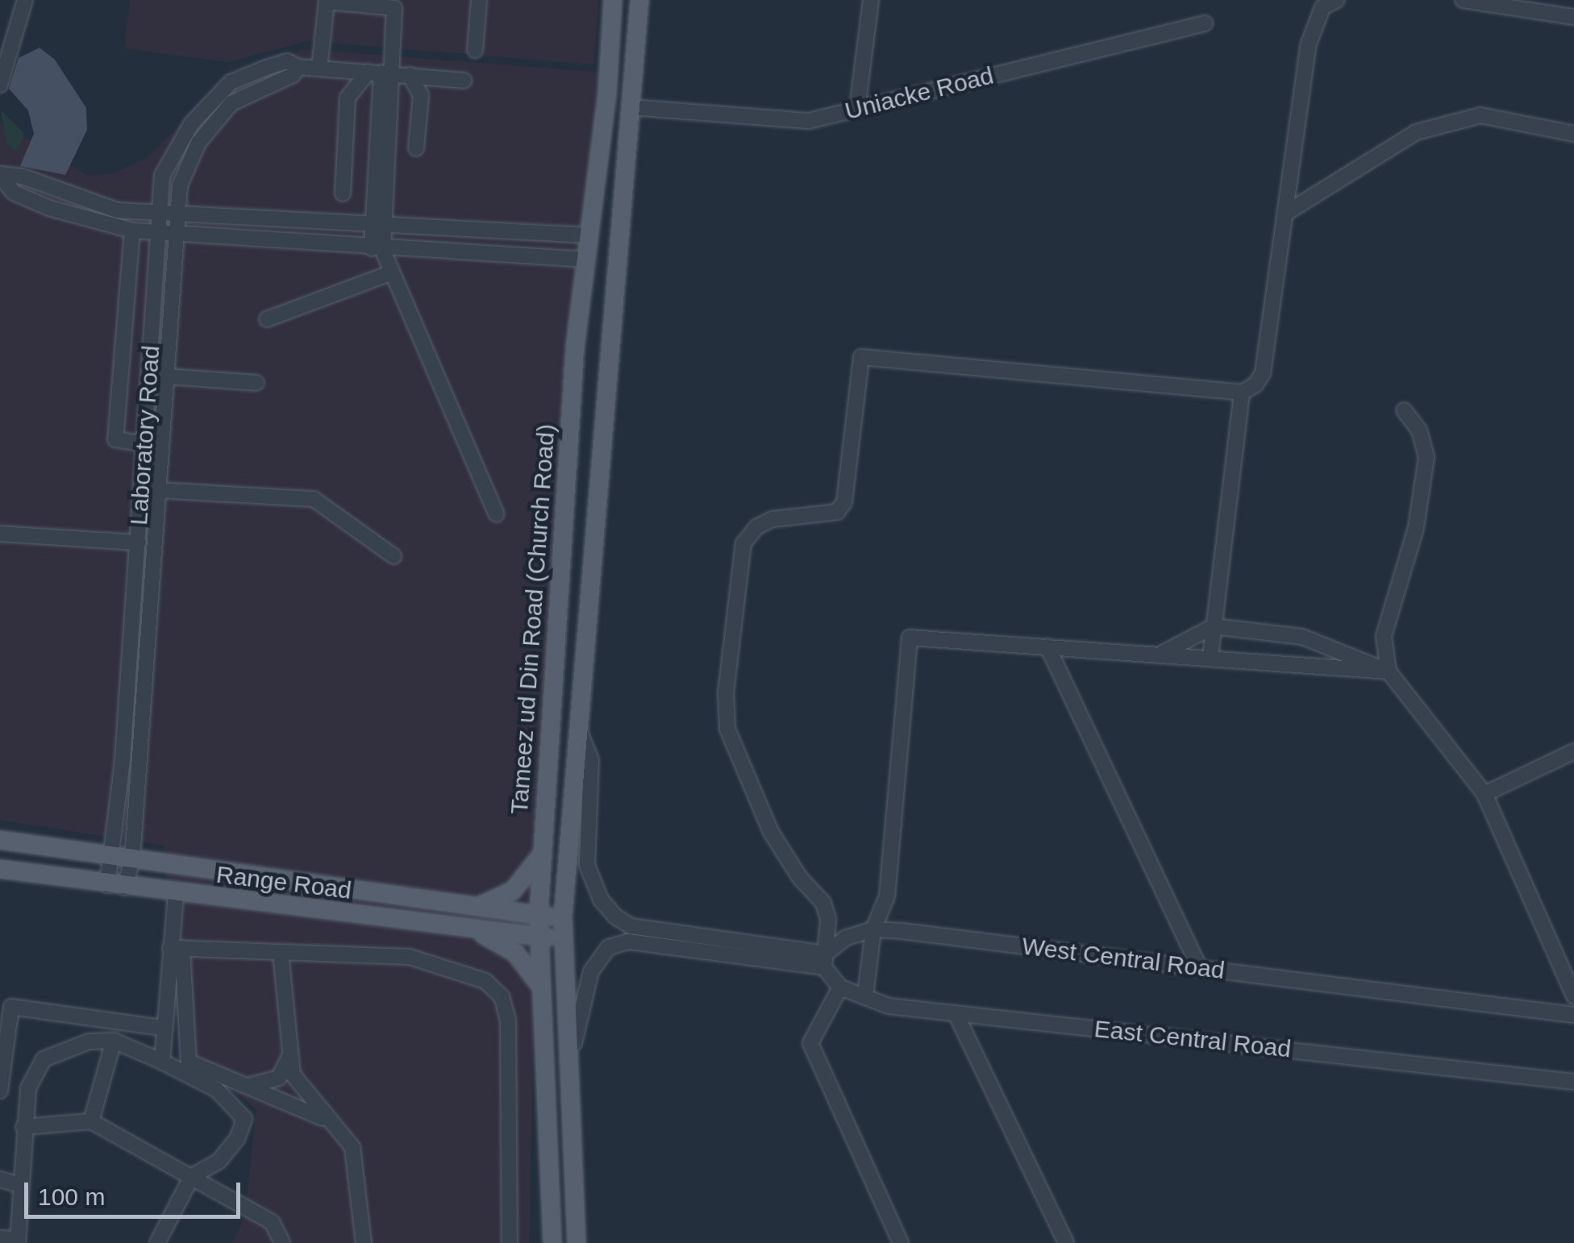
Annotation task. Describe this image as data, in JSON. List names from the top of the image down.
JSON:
{
  "streets": {
    "main road": ["Tameez ud Din Road (Church Road)", "Range Road"],
    "street": [
      "Uniacke Road",
      "Laboratory Road",
      "West Central Road",
      "East Central Road"
    ]
  },
  "crossings": [
    ["Laboratory Road", "Range Road"],
    ["Tameez ud Din Road (Church Road)", "Range Road"]
  ],
  "scale_bar": "100 m"
}
